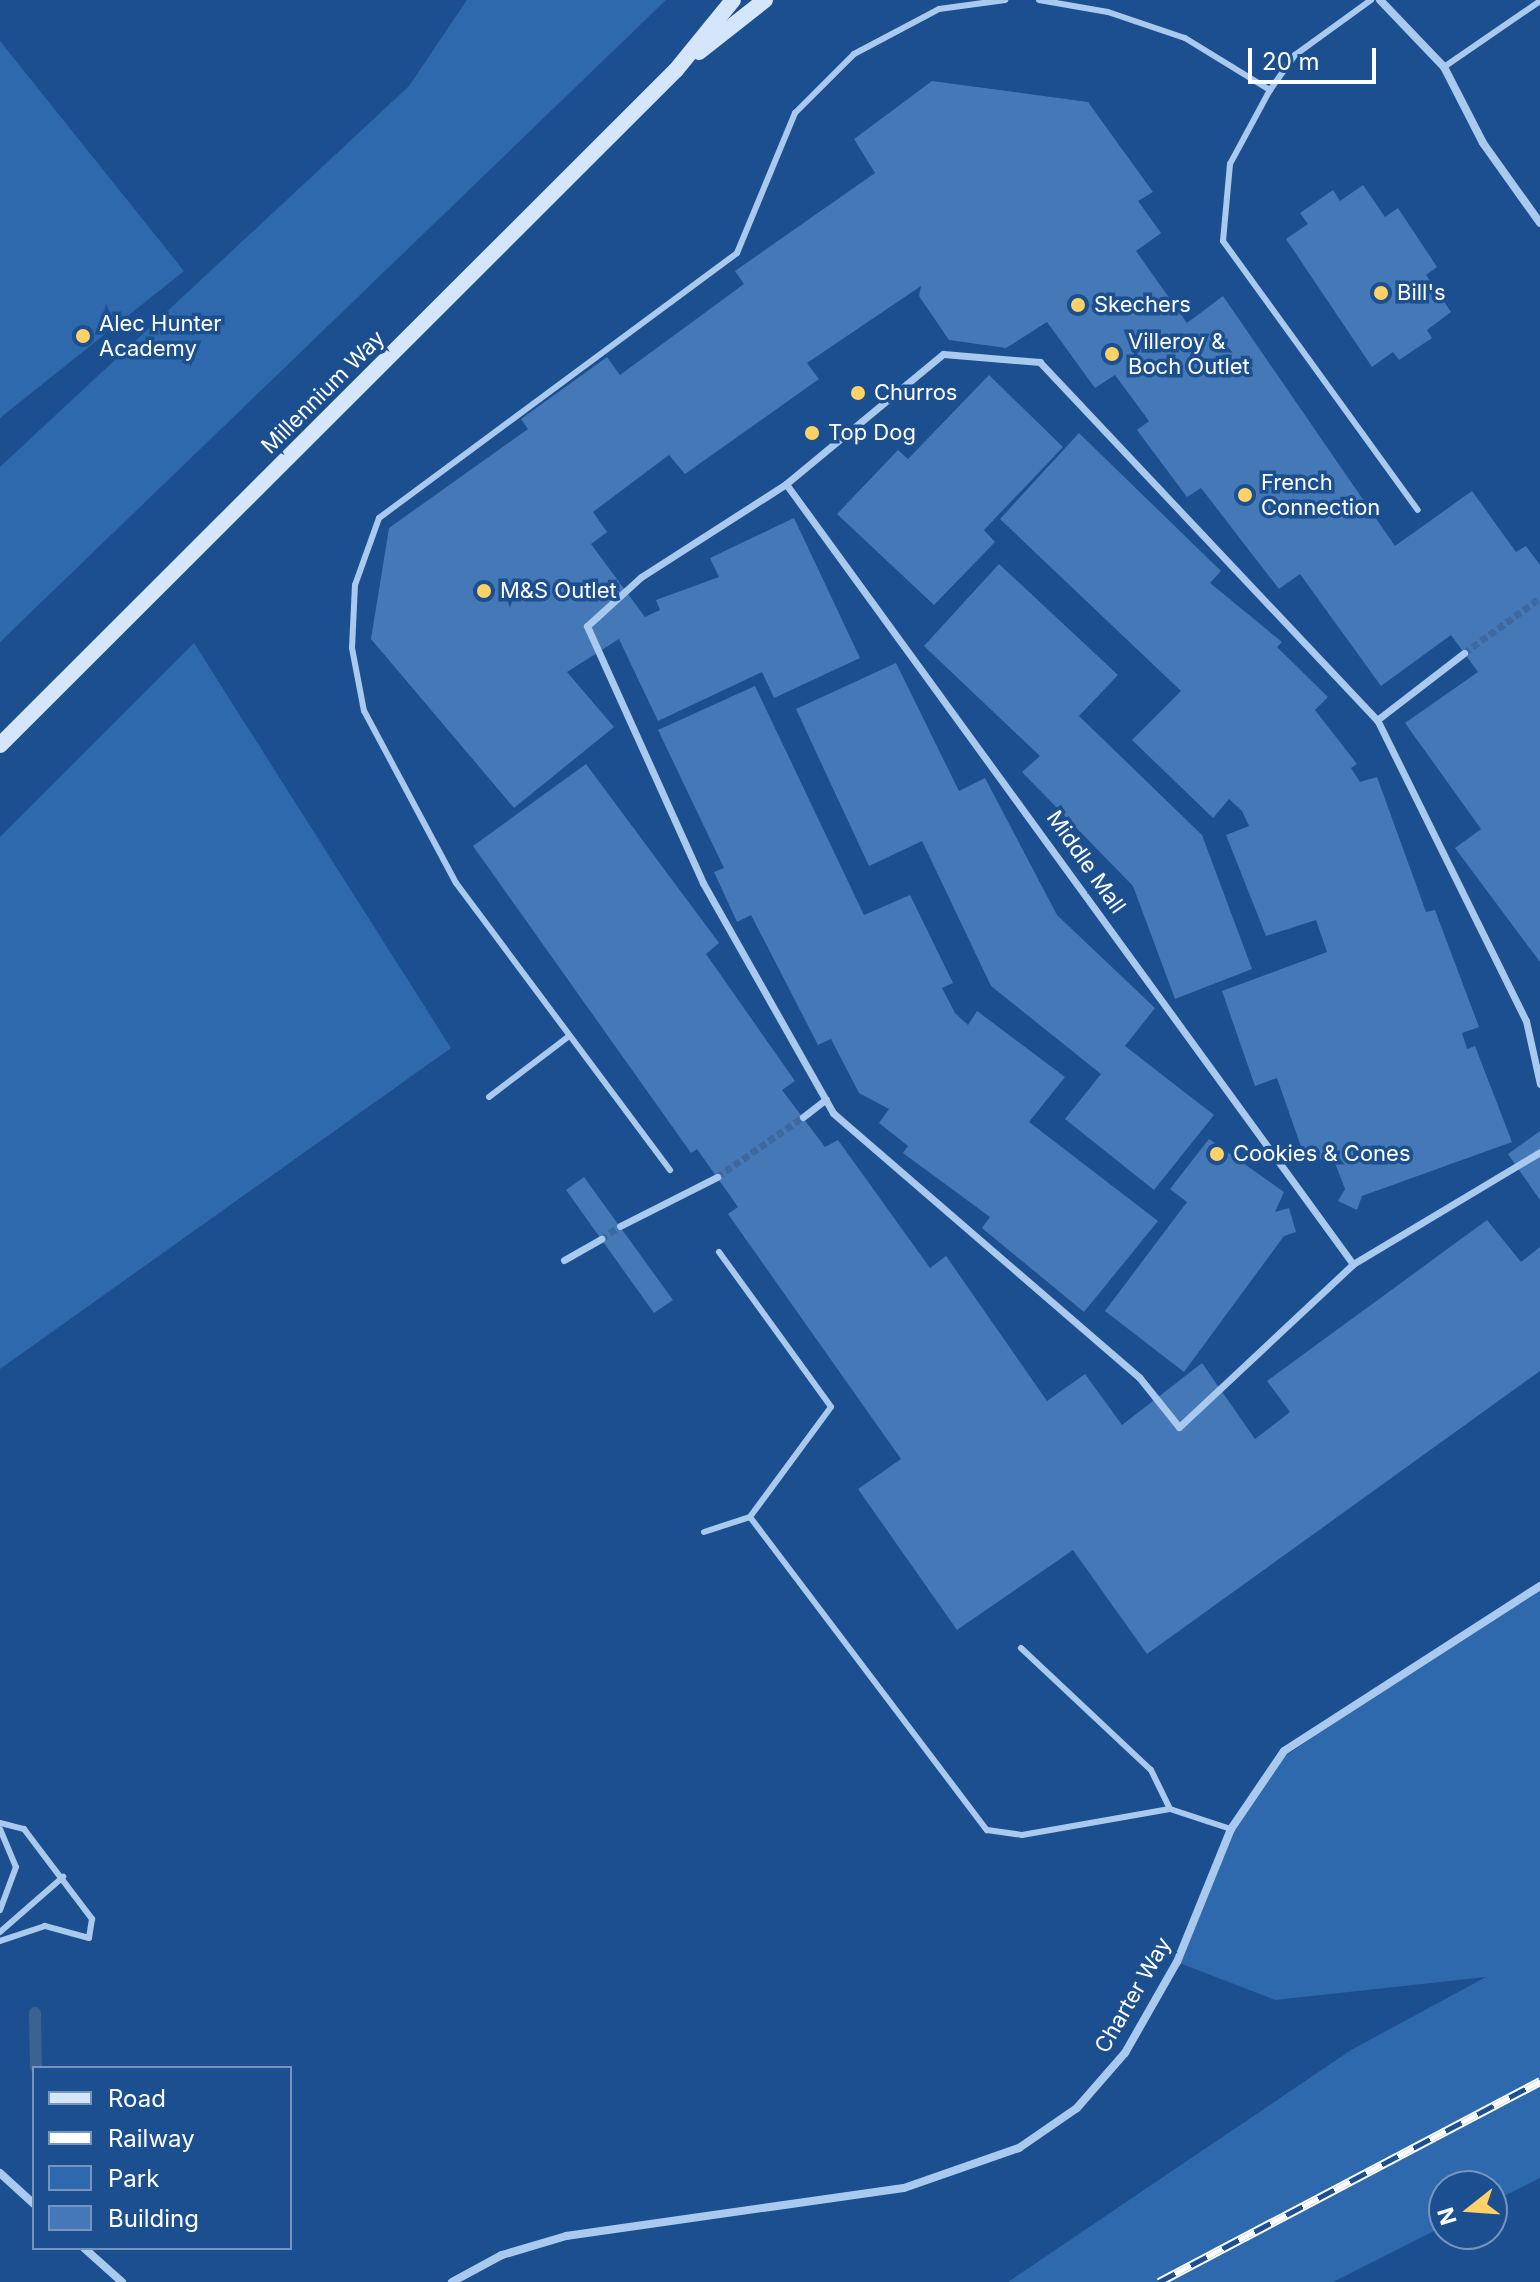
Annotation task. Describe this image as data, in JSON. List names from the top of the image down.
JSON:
{
  "streets": {
    "main road": ["Millennium Way"],
    "street": ["Middle Mall", "Charter Way"]
  },
  "places": [
    "Bill's",
    "Skechers",
    "Alec Hunter Academy",
    "Villeroy & Boch Outlet",
    "Churros",
    "Top Dog",
    "French Connection",
    "M&S Outlet",
    "Cookies & Cones"
  ],
  "legend": [
    "Road",
    "Railway",
    "Park",
    "Building"
  ],
  "scale_bar": "20 m",
  "north": "left"
}
